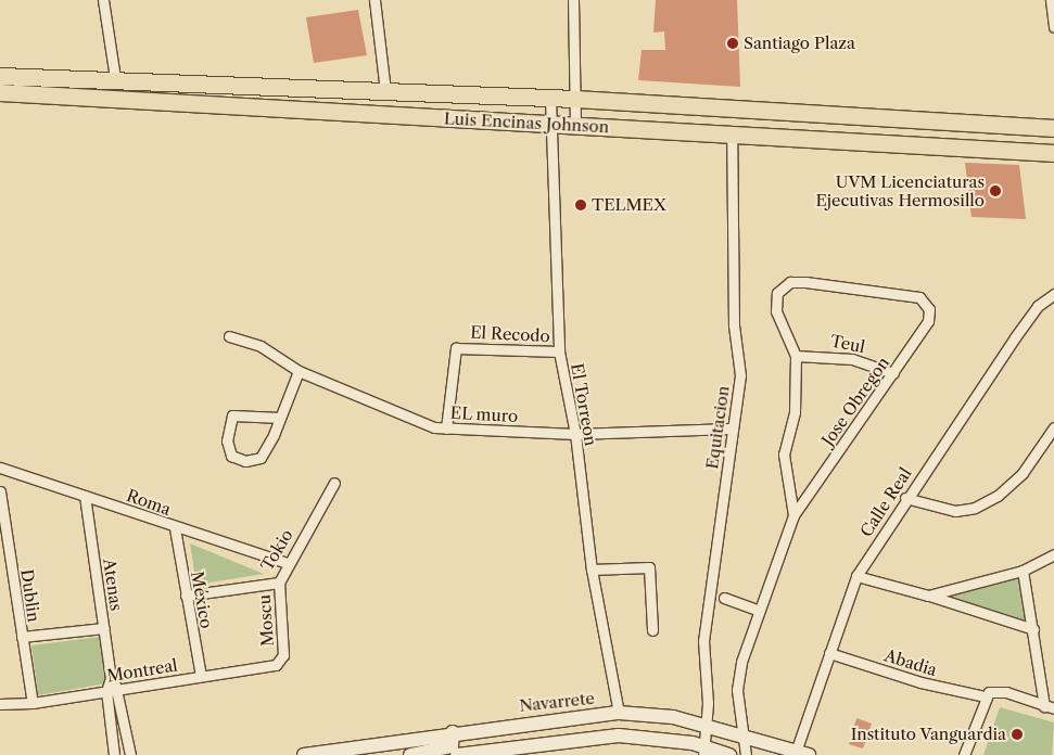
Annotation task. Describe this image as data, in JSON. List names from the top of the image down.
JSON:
{
  "streets": {
    "main road": ["Luis Encinas Johnson", "Navarrete"],
    "street": [
      "El Recodo",
      "Teul",
      "Jose Obregon",
      "El Torreon",
      "EL muro",
      "Equitacion",
      "Roma",
      "Calle Real",
      "Tokio",
      "Atenas",
      "Dublin",
      "México",
      "Moscu",
      "Abadia",
      "Montreal"
    ]
  },
  "crossings": [
    ["Luis Encinas Johnson", "El Torreon"],
    ["Luis Encinas Johnson", "Equitacion"],
    ["El Recodo", "El Torreon"],
    ["El Recodo", "EL muro"],
    ["Teul", "Jose Obregon"],
    ["Jose Obregon", "Navarrete"],
    ["El Torreon", "EL muro"],
    ["El Torreon", "Navarrete"],
    ["EL muro", "Equitacion"],
    ["Equitacion", "Navarrete"],
    ["Roma", "Tokio"],
    ["Roma", "Atenas"],
    ["Roma", "México"],
    ["Calle Real", "Abadia"],
    ["Calle Real", "Navarrete"],
    ["Tokio", "México"],
    ["Tokio", "Moscu"],
    ["Atenas", "Montreal"],
    ["Dublin", "Montreal"],
    ["México", "Montreal"],
    ["Moscu", "Montreal"]
  ],
  "places": [
    "Santiago Plaza",
    "UVM Licenciaturas Ejecutivas Hermosillo",
    "TELMEX",
    "Instituto Vanguardia"
  ]
}
